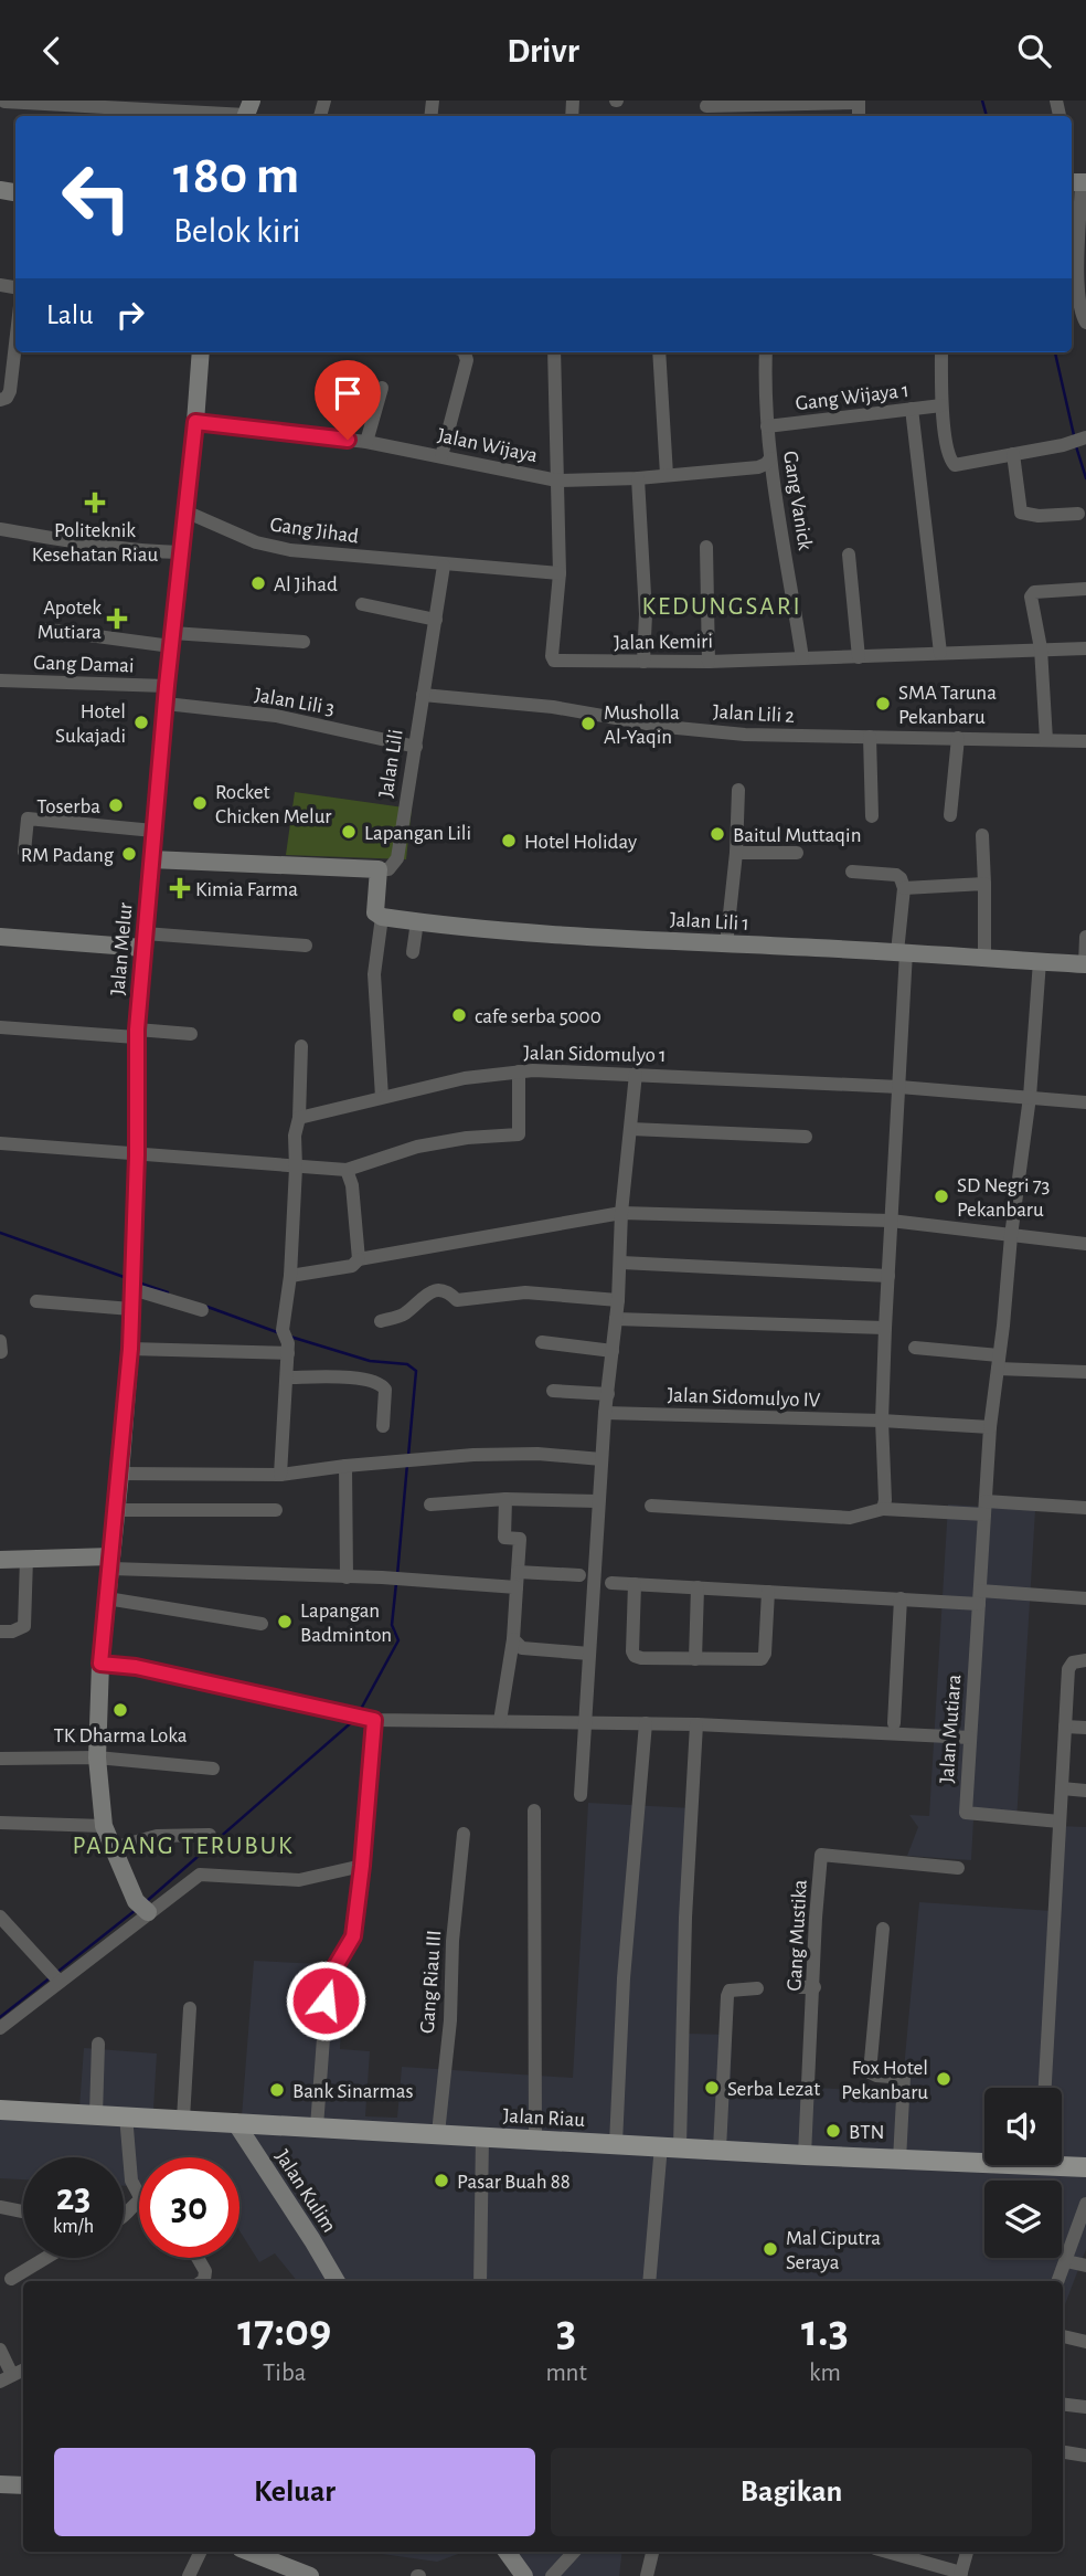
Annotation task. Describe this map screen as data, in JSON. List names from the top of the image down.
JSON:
{
  "streets": {
    "main road": ["Jalan Riau"],
    "street": [
      "Gang Wijaya 1",
      "Jalan Wijaya",
      "Gang Vanick",
      "Gang Jihad",
      "Jalan Kemiri",
      "Gang Damai",
      "Jalan Lili 3",
      "Jalan Lili 2",
      "Jalan Lili",
      "Jalan Lili 1",
      "Jalan Melur",
      "Jalan Sidomulyo 1",
      "Jalan Sidomulyo IV",
      "Jalan Mutiara",
      "Gang Mustika",
      "Gang Riau III",
      "Jalan Kulim"
    ]
  },
  "crossings": [
    ["Gang Wijaya 1", "Gang Vanick"],
    ["Jalan Wijaya", "Gang Vanick"],
    ["Jalan Wijaya", "Jalan Kemiri"],
    ["Jalan Wijaya", "Jalan Melur"],
    ["Gang Vanick", "Jalan Kemiri"],
    ["Gang Jihad", "Jalan Kemiri"],
    ["Gang Jihad", "Jalan Lili"],
    ["Gang Jihad", "Jalan Melur"],
    ["Gang Damai", "Jalan Lili 3"],
    ["Gang Damai", "Jalan Melur"],
    ["Jalan Lili 3", "Jalan Lili"],
    ["Jalan Lili 3", "Jalan Melur"],
    ["Jalan Lili 2", "Jalan Lili"],
    ["Jalan Lili 1", "Jalan Mutiara"],
    ["Jalan Sidomulyo 1", "Jalan Mutiara"],
    ["Gang Mustika", "Jalan Riau"],
    ["Gang Riau III", "Jalan Riau"],
    ["Jalan Riau", "Jalan Kulim"]
  ],
  "districts": ["KEDUNGSARI", "PADANG TERUBUK"],
  "places": {
    "health": ["Politeknik Kesehatan Riau", "Apotek Mutiara", "Kimia Farma"],
    "other": [
      "Al Jihad",
      "SMA Taruna Pekanbaru",
      "Hotel Sukajadi",
      "Musholla Al-Yaqin",
      "Rocket Chicken Melur",
      "Toserba",
      "Lapangan Lili",
      "Baitul Muttaqin",
      "Hotel Holiday",
      "RM Padang",
      "cafe serba 5000",
      "SD Negri 73 Pekanbaru",
      "Lapangan Badminton",
      "TK Dharma Loka",
      "Fox Hotel Pekanbaru",
      "Serba Lezat",
      "Bank Sinarmas",
      "BTN",
      "Pasar Buah 88",
      "Mal Ciputra Seraya"
    ]
  },
  "page": {
    "header": "Drivr",
    "turn": ["180 m", "Belok kiri"],
    "then": "Lalu",
    "speed": "23 km/h",
    "limit": "30",
    "eta": [
      "17:09",
      "Tiba",
      "3",
      "mnt",
      "1.3",
      "km"
    ],
    "buttons": ["Keluar", "Bagikan"]
  }
}
